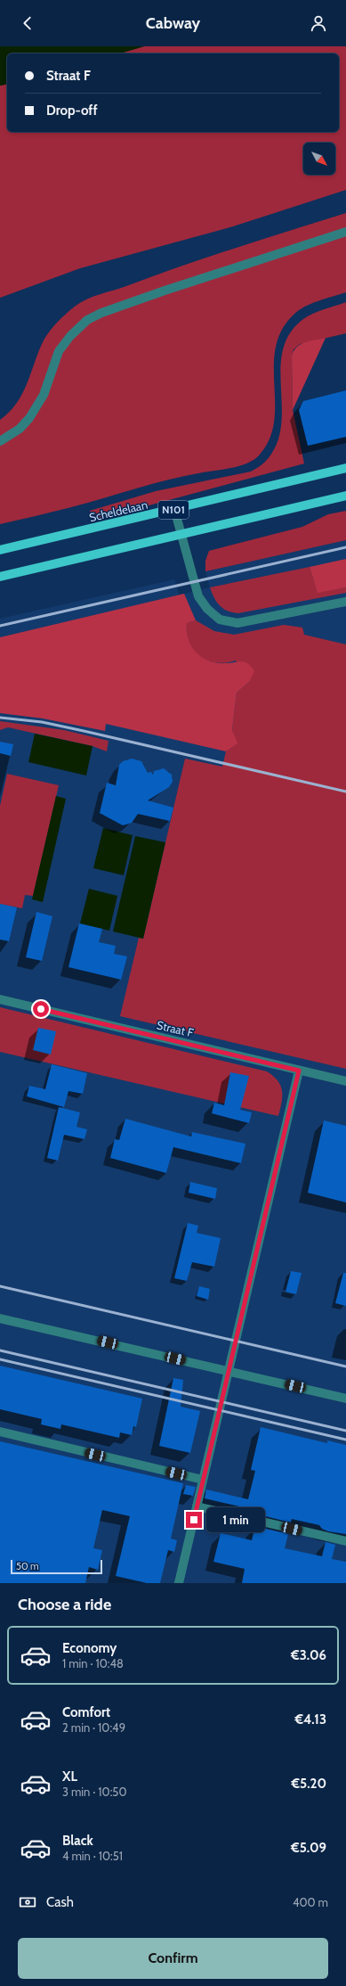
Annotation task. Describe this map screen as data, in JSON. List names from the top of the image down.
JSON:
{
  "streets": {
    "main road": ["N101", "Scheldelaan"],
    "street": ["Straat F"]
  },
  "scale_bar": "50 m",
  "north": "bottom right",
  "page": {
    "header": "Cabway",
    "banner": ["Straat F", "Drop-off"],
    "bubble": "1 min",
    "scale": "50 m",
    "heading": "Choose a ride",
    "list": [
      {
        "name": "Economy",
        "note": "1 min · 10:48",
        "value": "€3.06"
      },
      {
        "name": "Comfort",
        "note": "2 min · 10:49",
        "value": "€4.13"
      },
      {
        "name": "XL",
        "note": "3 min · 10:50",
        "value": "€5.20"
      },
      {
        "name": "Black",
        "note": "4 min · 10:51",
        "value": "€5.09"
      }
    ],
    "pay": ["Cash", "400 m"],
    "buttons": "Confirm"
  }
}
